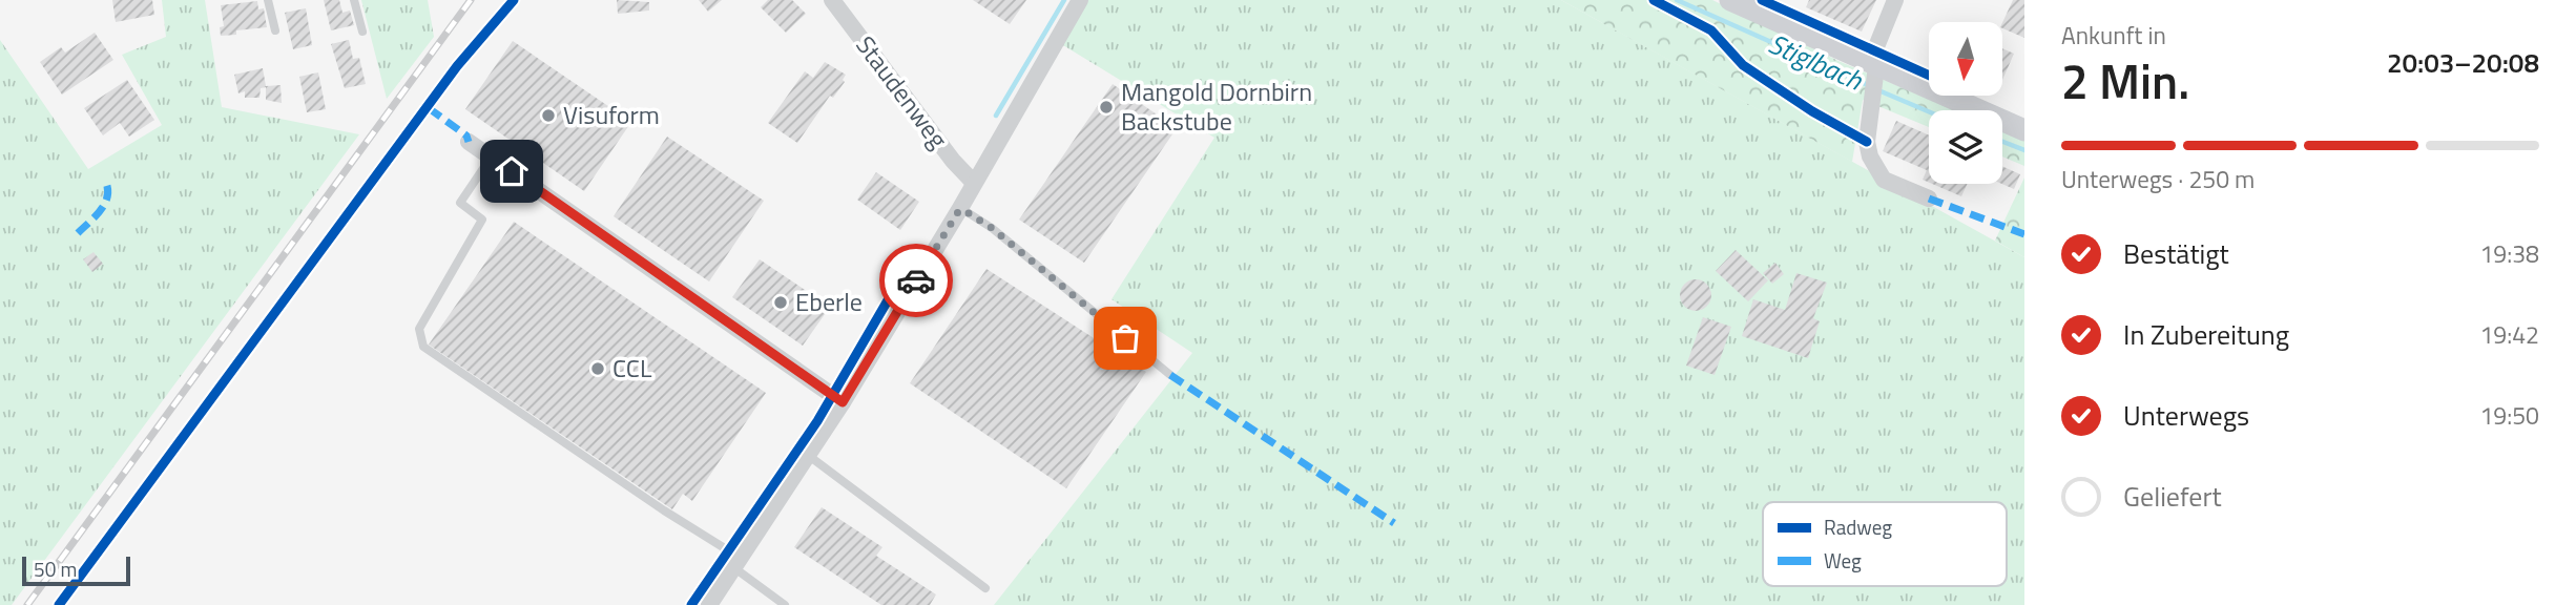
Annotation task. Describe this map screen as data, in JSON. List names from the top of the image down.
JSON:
{
  "streets": {
    "street": ["Staudenweg"]
  },
  "water": ["Stiglbach"],
  "places": [
    "Mangold Dornbirn Backstube",
    "Visuform",
    "Eberle",
    "CCL"
  ],
  "legend": ["Radweg", "Weg"],
  "scale_bar": "50 m",
  "north": "bottom",
  "page": {
    "heading": ["2 Min.", "Ankunft in", "20:03–20:08"],
    "bar": "Unterwegs · 250 m",
    "list": [
      ["Bestätigt", "19:38"],
      ["In Zubereitung", "19:42"],
      ["Unterwegs", "19:50"],
      "Geliefert"
    ],
    "scale": "50 m"
  }
}
